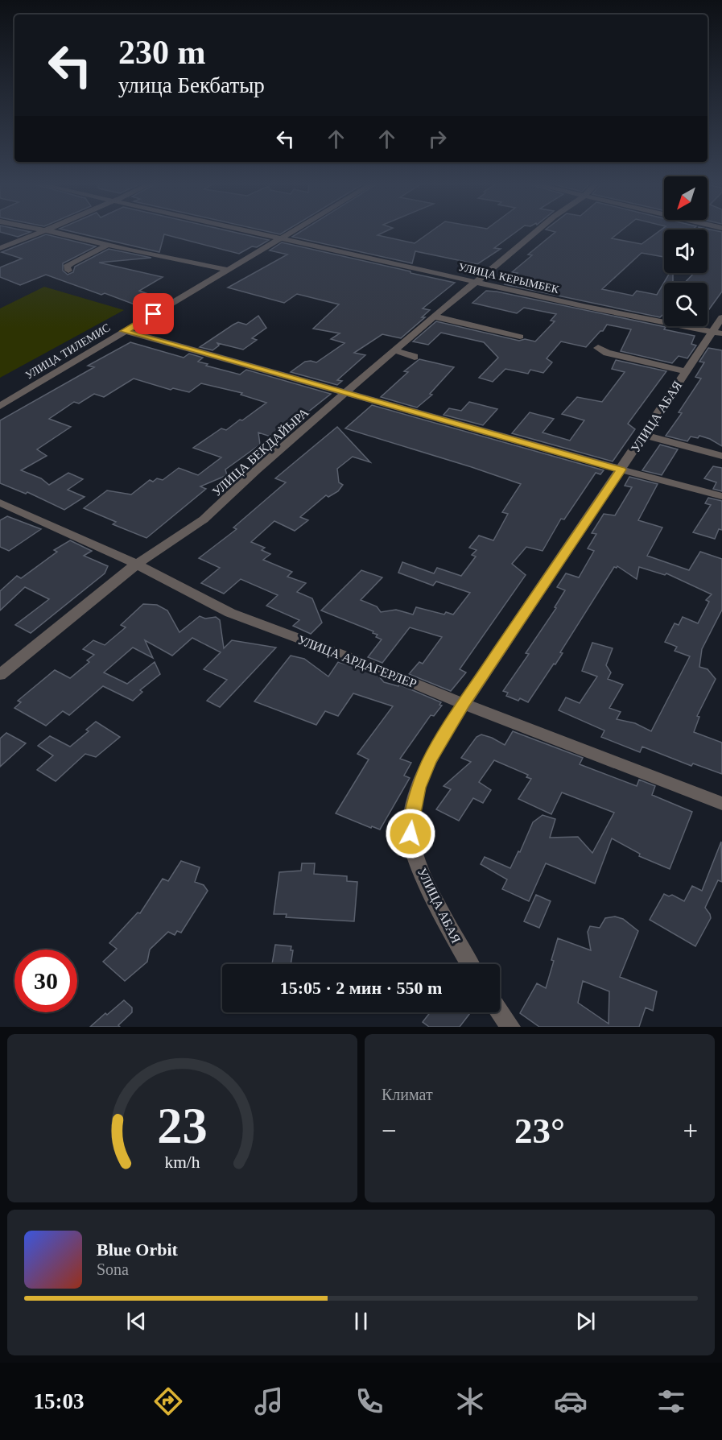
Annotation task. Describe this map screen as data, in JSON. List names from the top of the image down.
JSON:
{
  "streets": {
    "street": [
      "УЛИЦА КЕРЫМБЕК",
      "УЛИЦА ТИЛЕМИС",
      "УЛИЦА АБАЯ",
      "УЛИЦА БЕКДАЙЫРА",
      "УЛИЦА АРДАГЕРЛЕР"
    ]
  },
  "crossings": [
    ["УЛИЦА КЕРЫМБЕК", "УЛИЦА ТИЛЕМИС"],
    ["УЛИЦА КЕРЫМБЕК", "УЛИЦА АБАЯ"],
    ["УЛИЦА КЕРЫМБЕК", "УЛИЦА БЕКДАЙЫРА"],
    ["УЛИЦА АБАЯ", "УЛИЦА АРДАГЕРЛЕР"],
    ["УЛИЦА БЕКДАЙЫРА", "УЛИЦА АРДАГЕРЛЕР"]
  ],
  "north": "bottom left",
  "page": {
    "turn": ["230 m", "улица Бекбатыр"],
    "limit": "30",
    "trip": "15:05 · 2 мин · 550 m",
    "tile": "Климат",
    "heat": ["−", "23°", "+"],
    "song": ["Blue Orbit", "Sona"],
    "tabs": "15:03",
    "gauge": ["23", "km/h"]
  }
}
